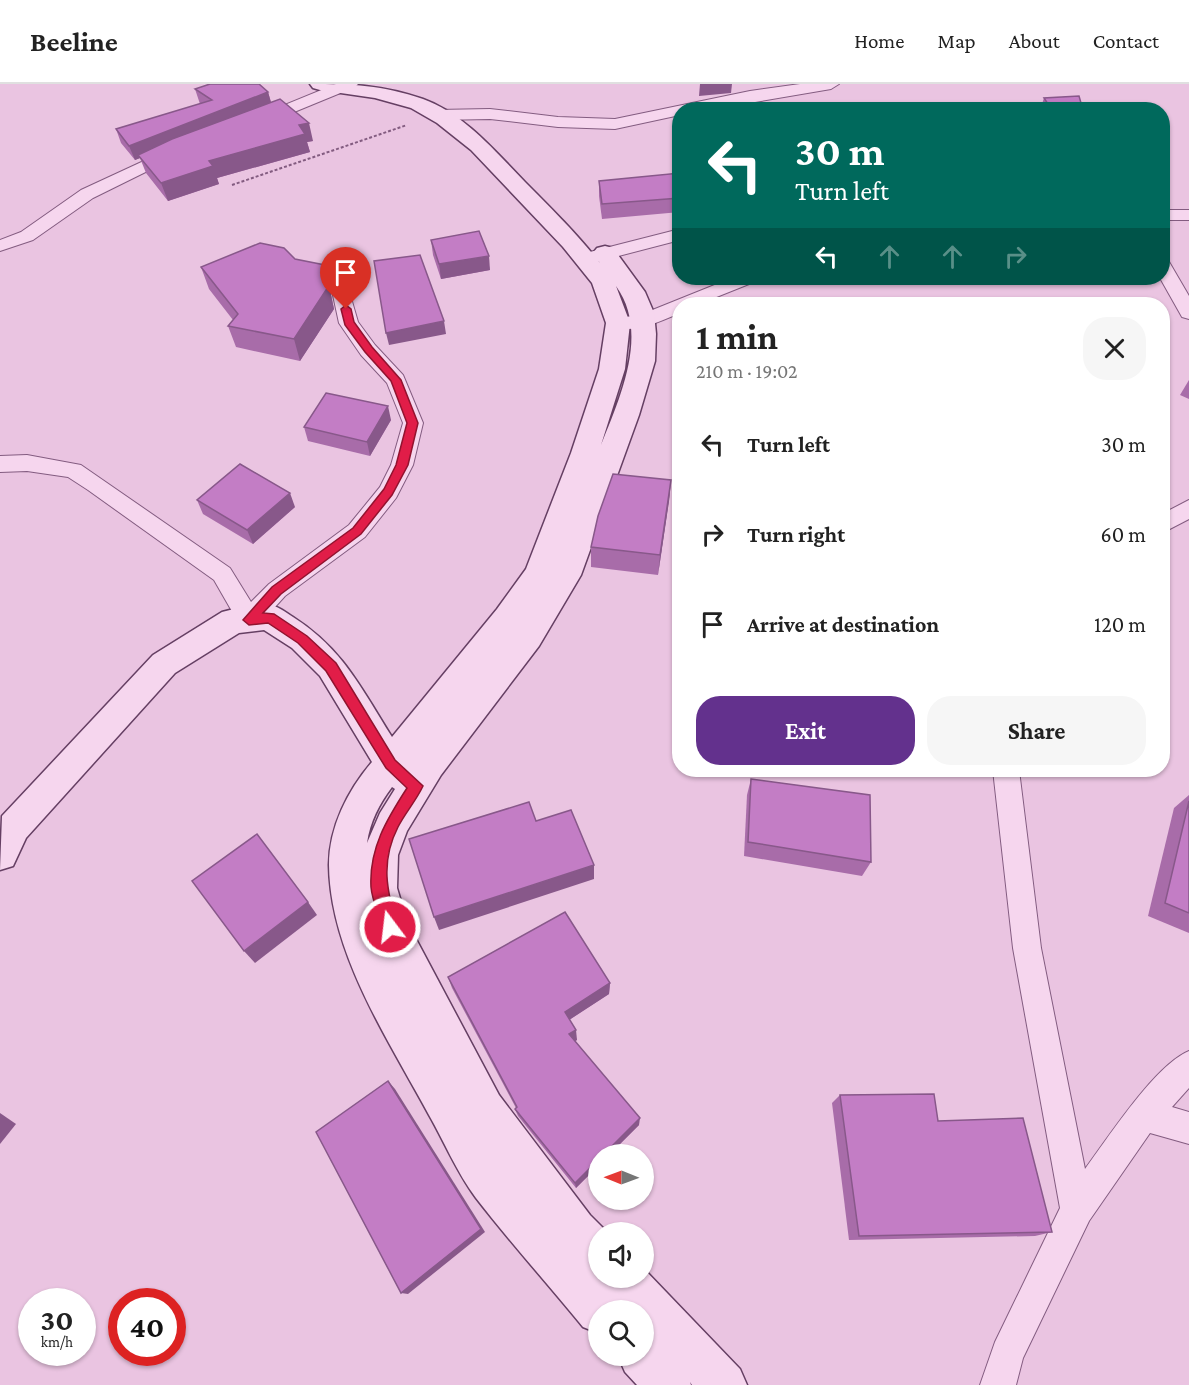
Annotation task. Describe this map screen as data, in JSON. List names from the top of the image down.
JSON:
{
  "north": "left",
  "page": {
    "header": "Beeline",
    "nav": [
      "Home",
      "Map",
      "About",
      "Contact"
    ],
    "turn": ["30 m", "Turn left"],
    "heading": ["1 min", "210 m · 19:02"],
    "list": [
      {
        "name": "Turn left",
        "value": "30 m"
      },
      {
        "name": "Turn right",
        "value": "60 m"
      },
      {
        "name": "Arrive at destination",
        "value": "120 m"
      }
    ],
    "buttons": ["Exit", "Share"],
    "speed": "30 km/h",
    "limit": "40"
  }
}
